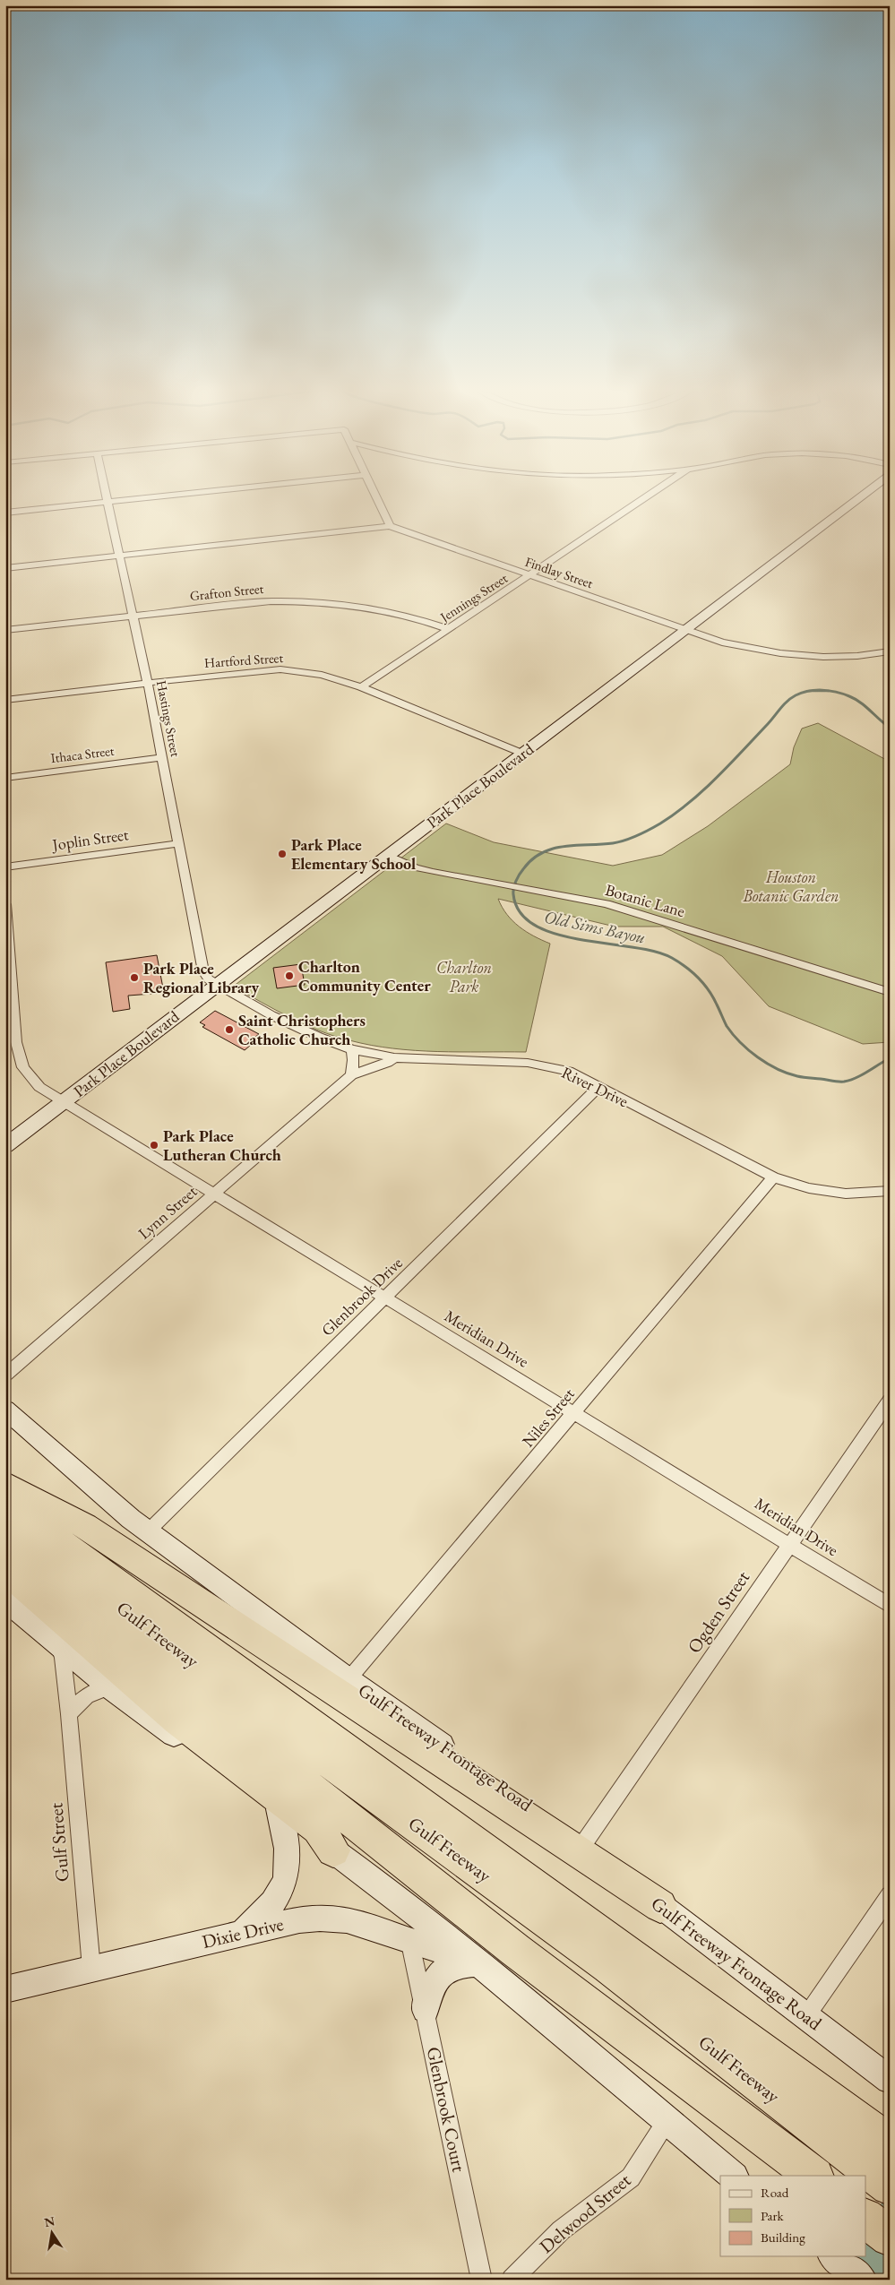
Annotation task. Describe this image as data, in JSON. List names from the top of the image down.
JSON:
{
  "streets": {
    "highway": ["Gulf Freeway"],
    "street": [
      "Findlay Street",
      "Grafton Street",
      "Jennings Street",
      "Hartford Street",
      "Hastings Street",
      "Ithaca Street",
      "Park Place Boulevard",
      "Joplin Street",
      "Botanic Lane",
      "River Drive",
      "Lynn Street",
      "Glenbrook Drive",
      "Meridian Drive",
      "Niles Street",
      "Ogden Street",
      "Gulf Freeway Frontage Road",
      "Gulf Street",
      "Dixie Drive",
      "Glenbrook Court",
      "Delwood Street"
    ]
  },
  "crossings": [
    ["Findlay Street", "Jennings Street"],
    ["Findlay Street", "Hastings Street"],
    ["Findlay Street", "Park Place Boulevard"],
    ["Grafton Street", "Jennings Street"],
    ["Grafton Street", "Hastings Street"],
    ["Jennings Street", "Hartford Street"],
    ["Hartford Street", "Hastings Street"],
    ["Hartford Street", "Park Place Boulevard"],
    ["Hastings Street", "Ithaca Street"],
    ["Hastings Street", "Park Place Boulevard"],
    ["Hastings Street", "Joplin Street"],
    ["Hastings Street", "River Drive"],
    ["Park Place Boulevard", "Botanic Lane"],
    ["Park Place Boulevard", "River Drive"],
    ["Park Place Boulevard", "Meridian Drive"],
    ["River Drive", "Lynn Street"],
    ["River Drive", "Glenbrook Drive"],
    ["River Drive", "Niles Street"],
    ["Lynn Street", "Meridian Drive"],
    ["Glenbrook Drive", "Meridian Drive"],
    ["Glenbrook Drive", "Gulf Freeway Frontage Road"],
    ["Meridian Drive", "Niles Street"],
    ["Meridian Drive", "Ogden Street"],
    ["Niles Street", "Gulf Freeway Frontage Road"],
    ["Ogden Street", "Gulf Freeway Frontage Road"],
    ["Gulf Street", "Dixie Drive"],
    ["Dixie Drive", "Glenbrook Court"]
  ],
  "water": ["Old Sims Bayou"],
  "parks": ["Houston Botanic Garden", "Charlton Park"],
  "places": [
    "Park Place Elementary School",
    "Charlton Community Center",
    "Park Place Regional Library",
    "Saint Christophers Catholic Church",
    "Park Place Lutheran Church"
  ],
  "legend": ["Road", "Park", "Building"],
  "north": "top"
}
